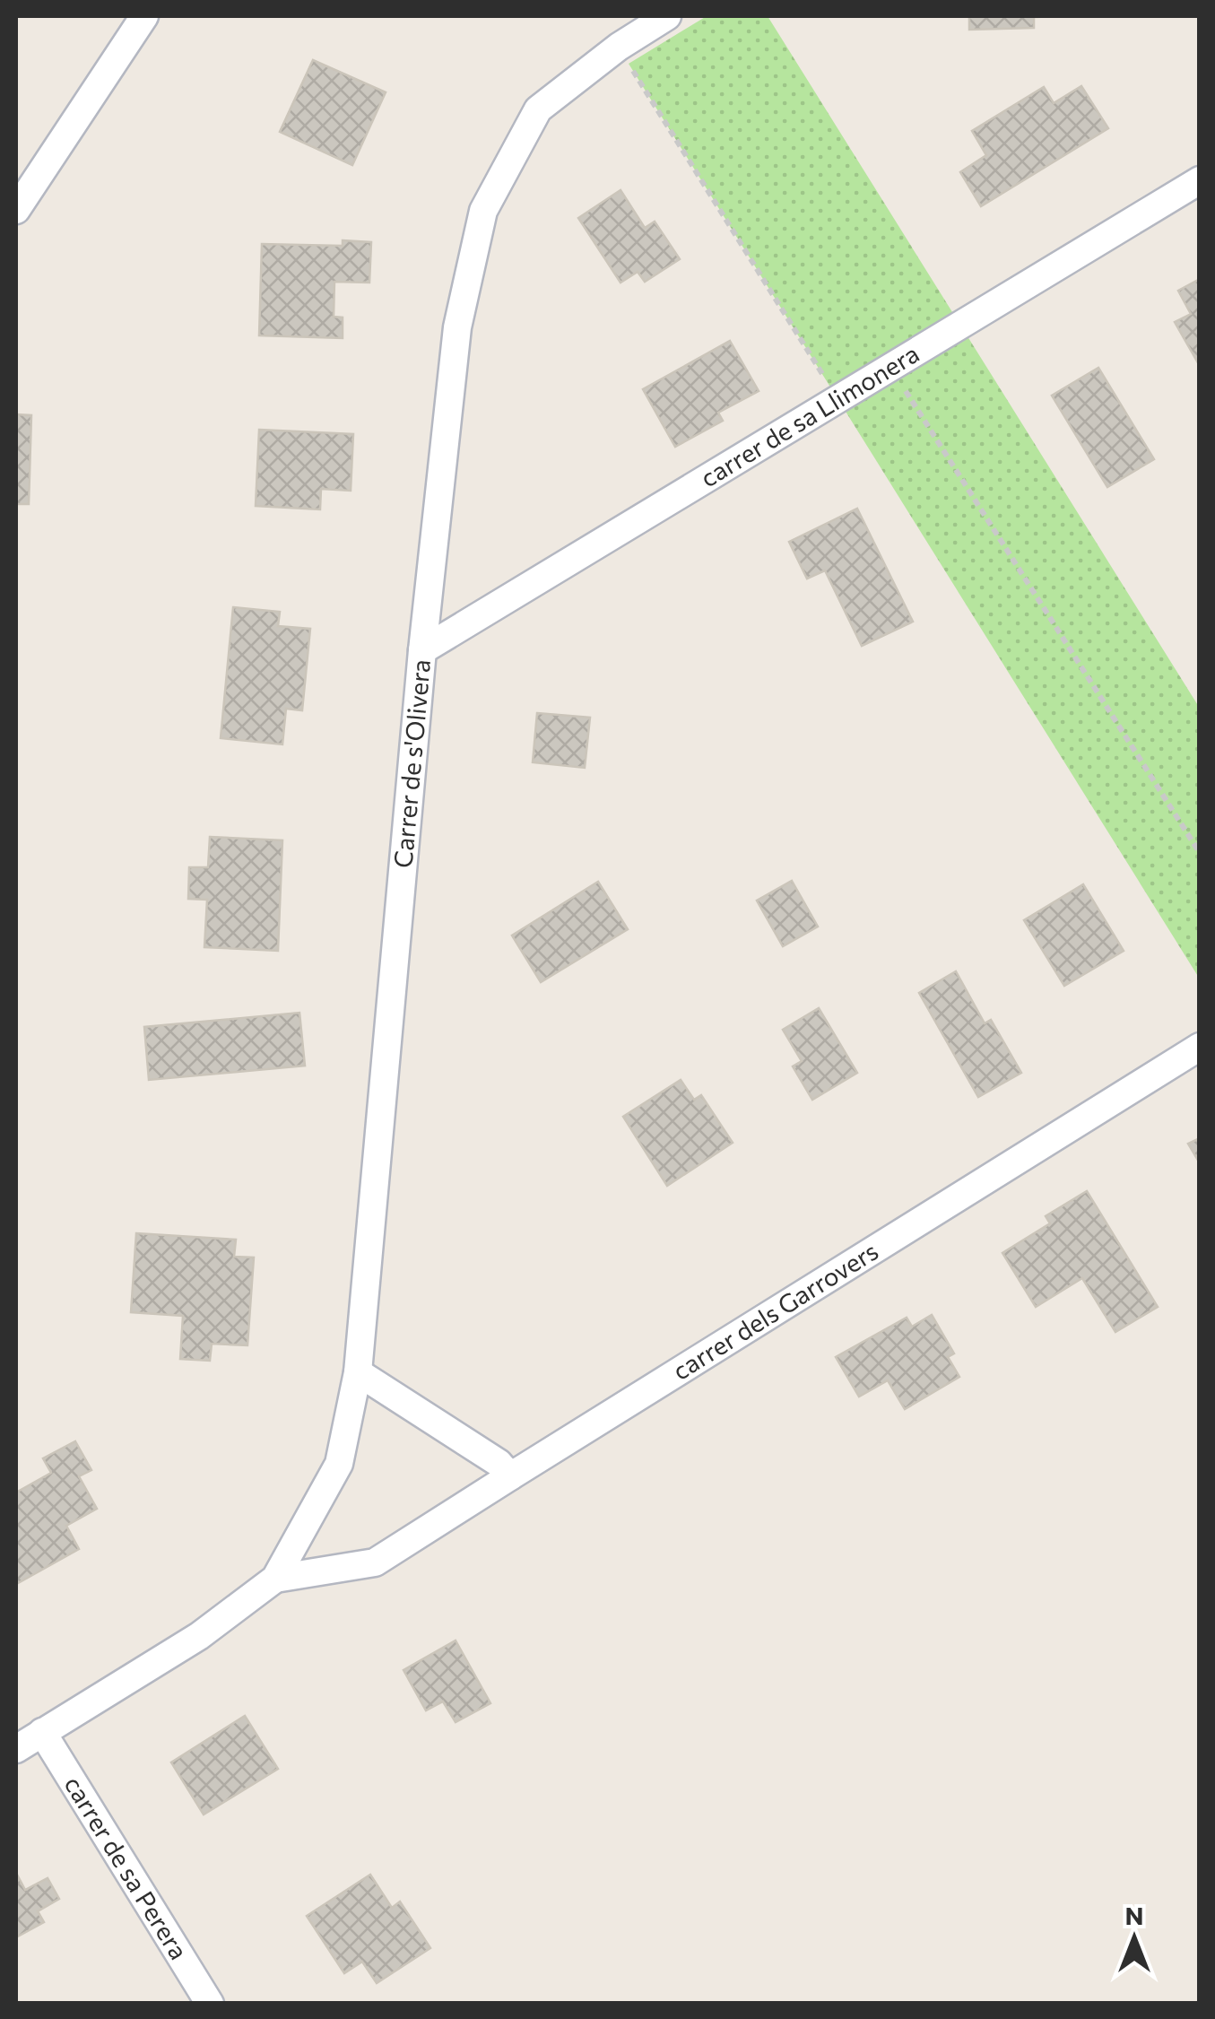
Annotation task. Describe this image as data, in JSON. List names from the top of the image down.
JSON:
{
  "streets": {
    "street": [
      "carrer de sa Llimonera",
      "Carrer de s'Olivera",
      "carrer dels Garrovers",
      "carrer de sa Perera"
    ]
  },
  "crossings": [
    ["carrer de sa Llimonera", "Carrer de s'Olivera"],
    ["Carrer de s'Olivera", "carrer dels Garrovers"]
  ],
  "north": "top"
}
